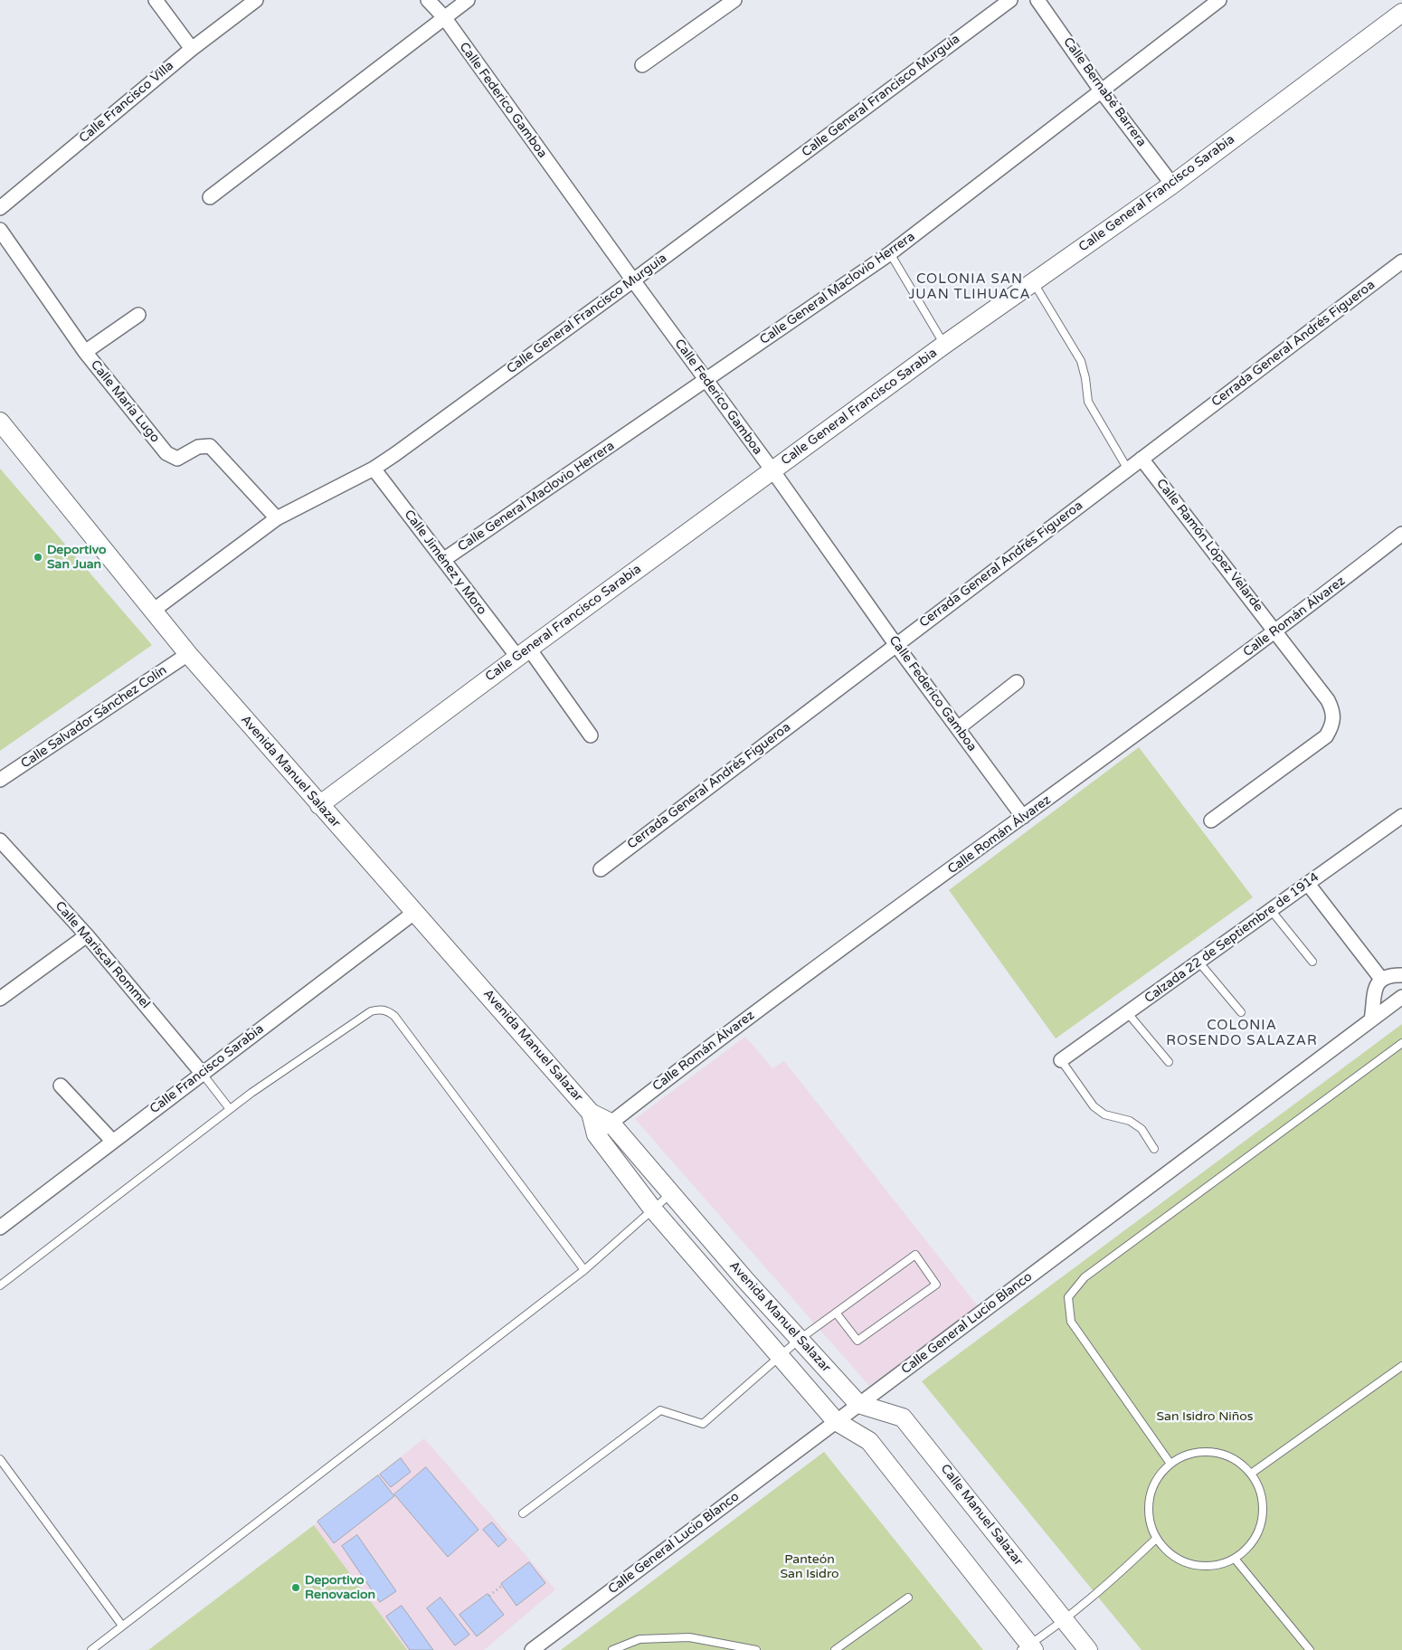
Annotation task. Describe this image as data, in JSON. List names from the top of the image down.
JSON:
{
  "streets": {
    "street": [
      "Calle Bernabé Barrera",
      "Calle General Francisco Murguía",
      "Calle Federico Gamboa",
      "Calle Francisco Villa",
      "Calle General Francisco Sarabia",
      "Calle General Maclovio Herrera",
      "Cerrada General Andrés Figueroa",
      "Calle María Lugo",
      "Calle Ramón López Velarde",
      "Calle Jiménez y Moro",
      "Calle Román Álvarez",
      "Calle Salvador Sánchez Colín",
      "Avenida Manuel Salazar",
      "Calzada 22 de Septiembre de 1914",
      "Calle Mariscal Rommel",
      "Calle Francisco Sarabia",
      "Calle General Lucio Blanco",
      "Calle Manuel Salazar"
    ]
  },
  "crossings": [
    ["Calle Bernabé Barrera", "Calle General Francisco Sarabia"],
    ["Calle Bernabé Barrera", "Calle General Maclovio Herrera"],
    ["Calle General Francisco Murguía", "Calle Federico Gamboa"],
    ["Calle General Francisco Murguía", "Calle María Lugo"],
    ["Calle General Francisco Murguía", "Calle Jiménez y Moro"],
    ["Calle General Francisco Murguía", "Avenida Manuel Salazar"],
    ["Calle Federico Gamboa", "Calle General Francisco Sarabia"],
    ["Calle Federico Gamboa", "Calle General Maclovio Herrera"],
    ["Calle Federico Gamboa", "Cerrada General Andrés Figueroa"],
    ["Calle Federico Gamboa", "Calle Román Álvarez"],
    ["Calle General Francisco Sarabia", "Calle Jiménez y Moro"],
    ["Calle General Francisco Sarabia", "Avenida Manuel Salazar"],
    ["Calle General Maclovio Herrera", "Calle Jiménez y Moro"],
    ["Cerrada General Andrés Figueroa", "Calle Ramón López Velarde"],
    ["Calle Ramón López Velarde", "Calle Román Álvarez"],
    ["Calle Román Álvarez", "Avenida Manuel Salazar"],
    ["Calle Salvador Sánchez Colín", "Avenida Manuel Salazar"],
    ["Avenida Manuel Salazar", "Calle Francisco Sarabia"],
    ["Avenida Manuel Salazar", "Calle General Lucio Blanco"],
    ["Avenida Manuel Salazar", "Calle Manuel Salazar"],
    ["Calle Mariscal Rommel", "Calle Francisco Sarabia"],
    ["Calle General Lucio Blanco", "Calle Manuel Salazar"]
  ],
  "districts": ["COLONIA SAN JUAN TLIHUACA", "COLONIA ROSENDO SALAZAR"],
  "parks": ["San Isidro Niños", "Panteón San Isidro"],
  "places": ["Deportivo San Juan", "Deportivo Renovacion"]
}
